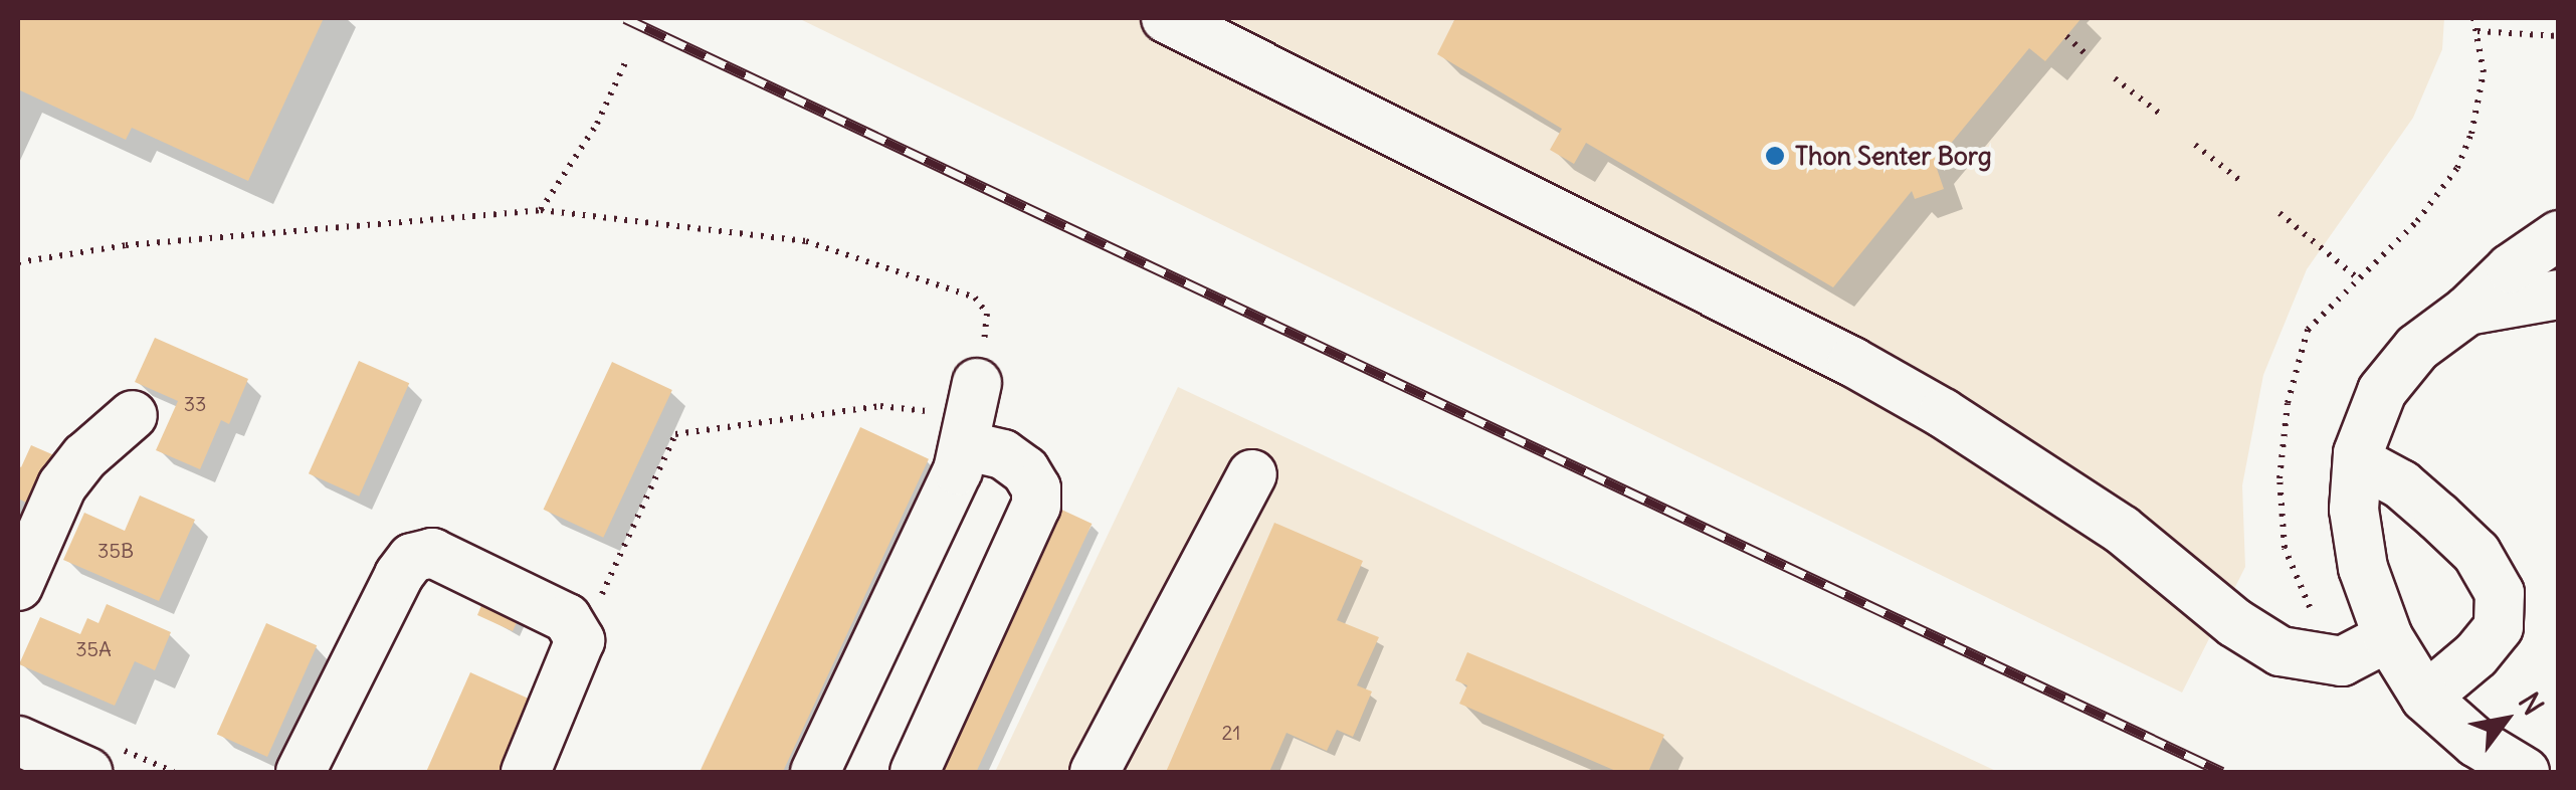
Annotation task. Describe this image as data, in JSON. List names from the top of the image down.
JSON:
{
  "places": ["Thon Senter Borg"],
  "house_numbers": [
    "33",
    "35B",
    "35A",
    "21"
  ],
  "north": "top right"
}
